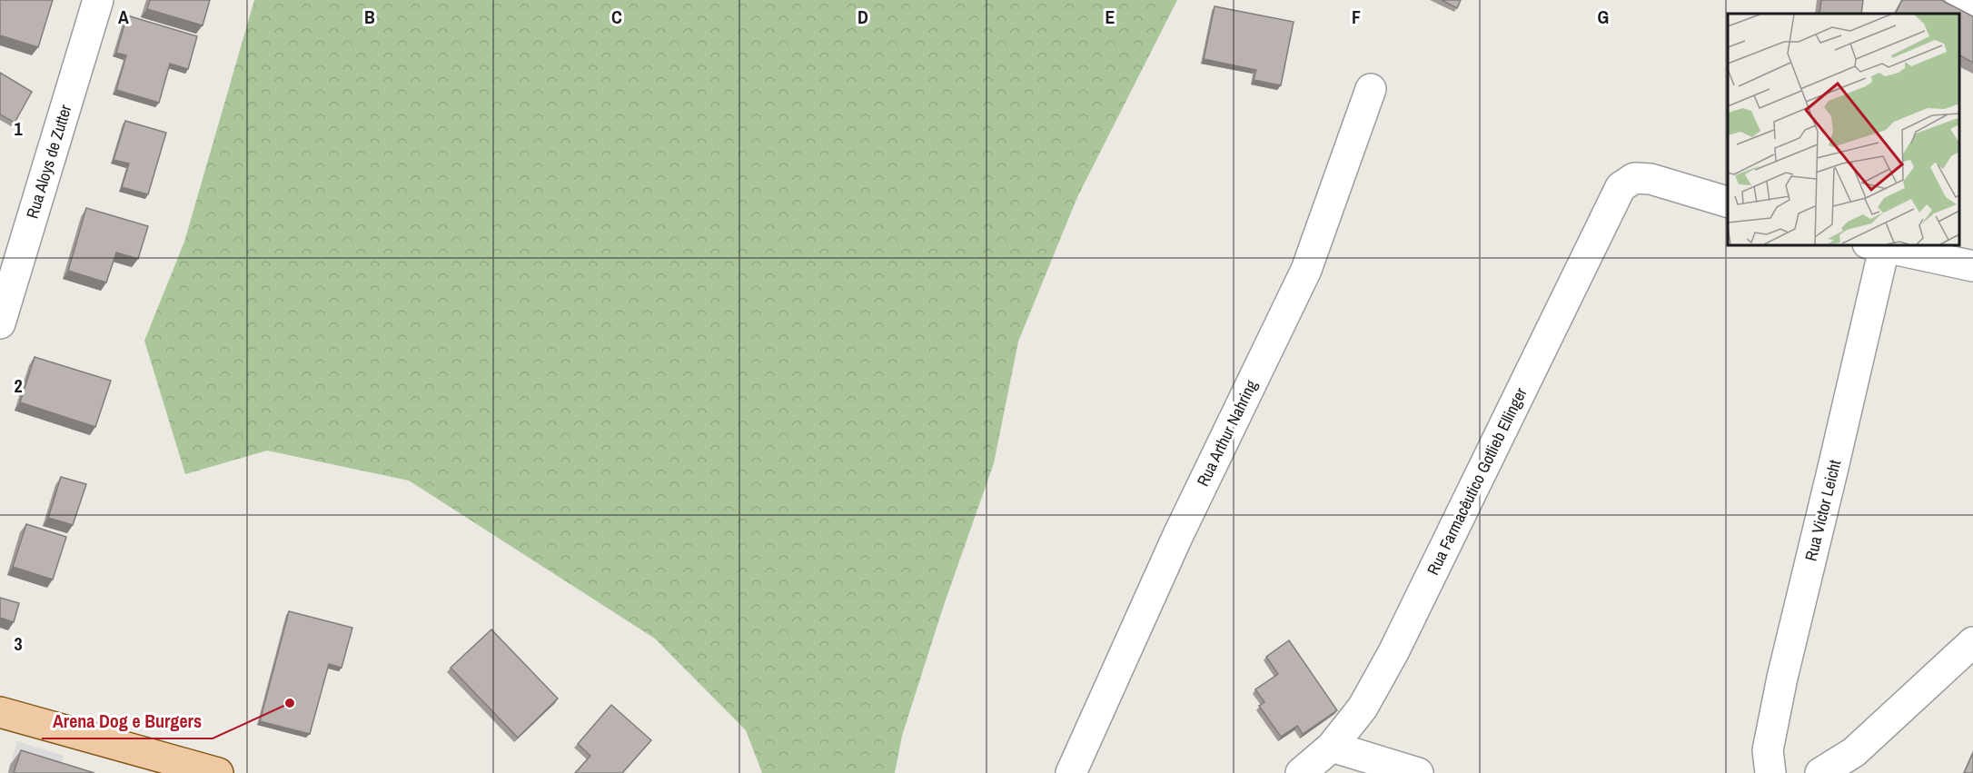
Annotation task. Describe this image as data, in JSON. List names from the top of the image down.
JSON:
{
  "streets": {
    "street": [
      "Rua Aloys de Zutter",
      "Rua Arthur Nahring",
      "Rua Farmacêutico Gotlieb Ellinger",
      "Rua Victor Leicht"
    ]
  },
  "places": ["Arena Dog e Burgers"],
  "grid": {
    "columns": [
      "A",
      "B",
      "C",
      "D",
      "E",
      "F",
      "G"
    ],
    "rows": ["1", "2", "3"]
  }
}
